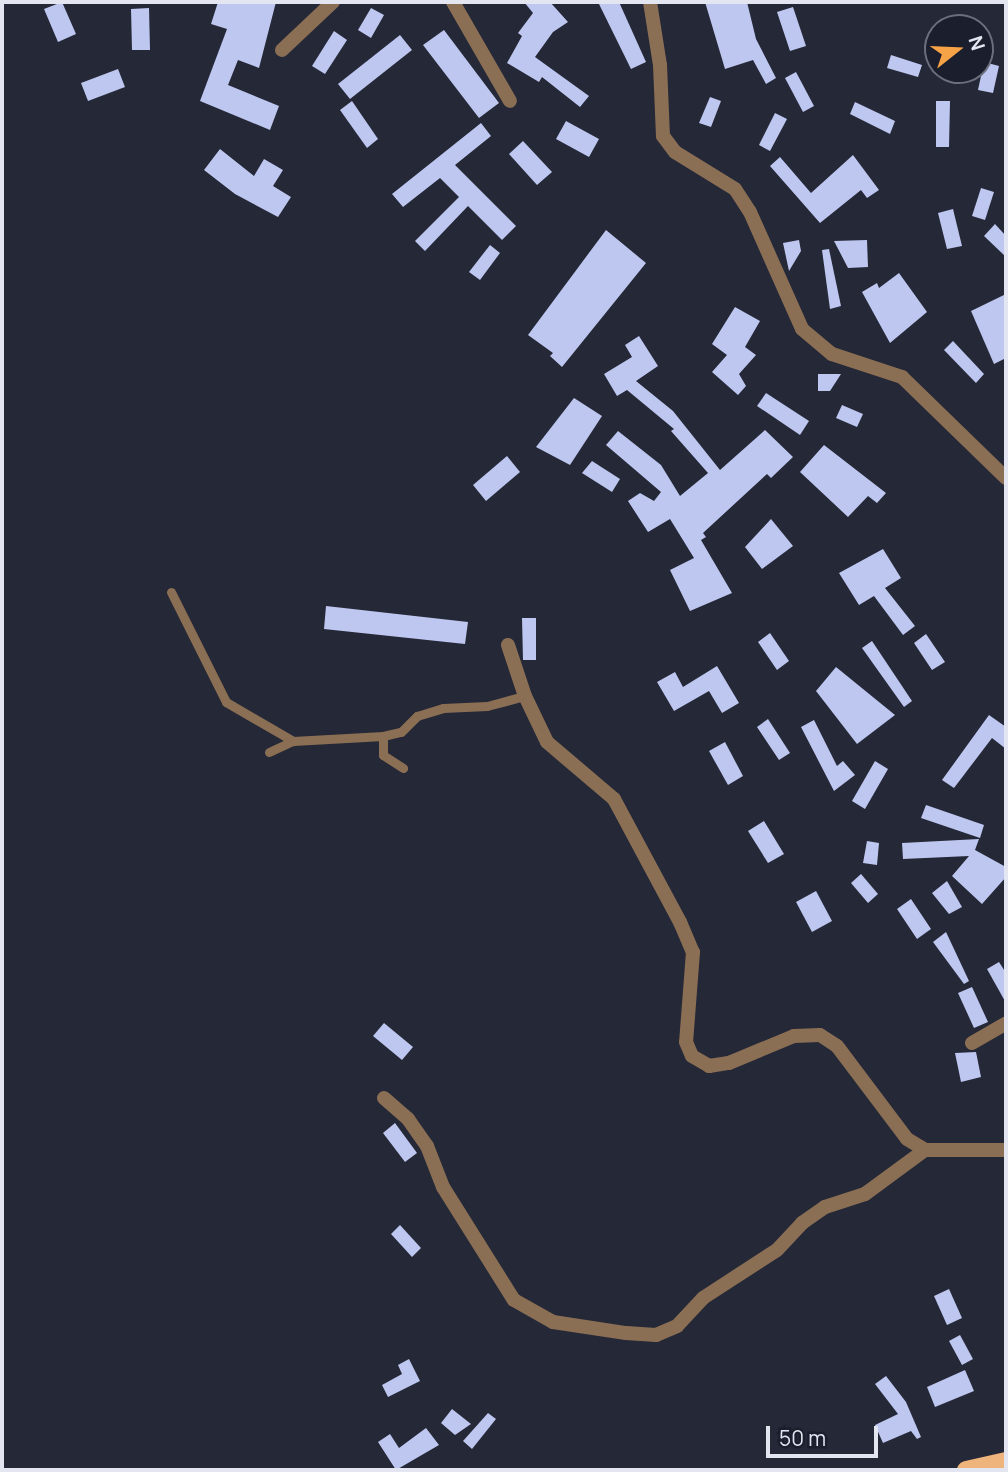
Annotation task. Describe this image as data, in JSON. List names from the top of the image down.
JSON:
{
  "scale_bar": "50 m",
  "north": "right"
}
